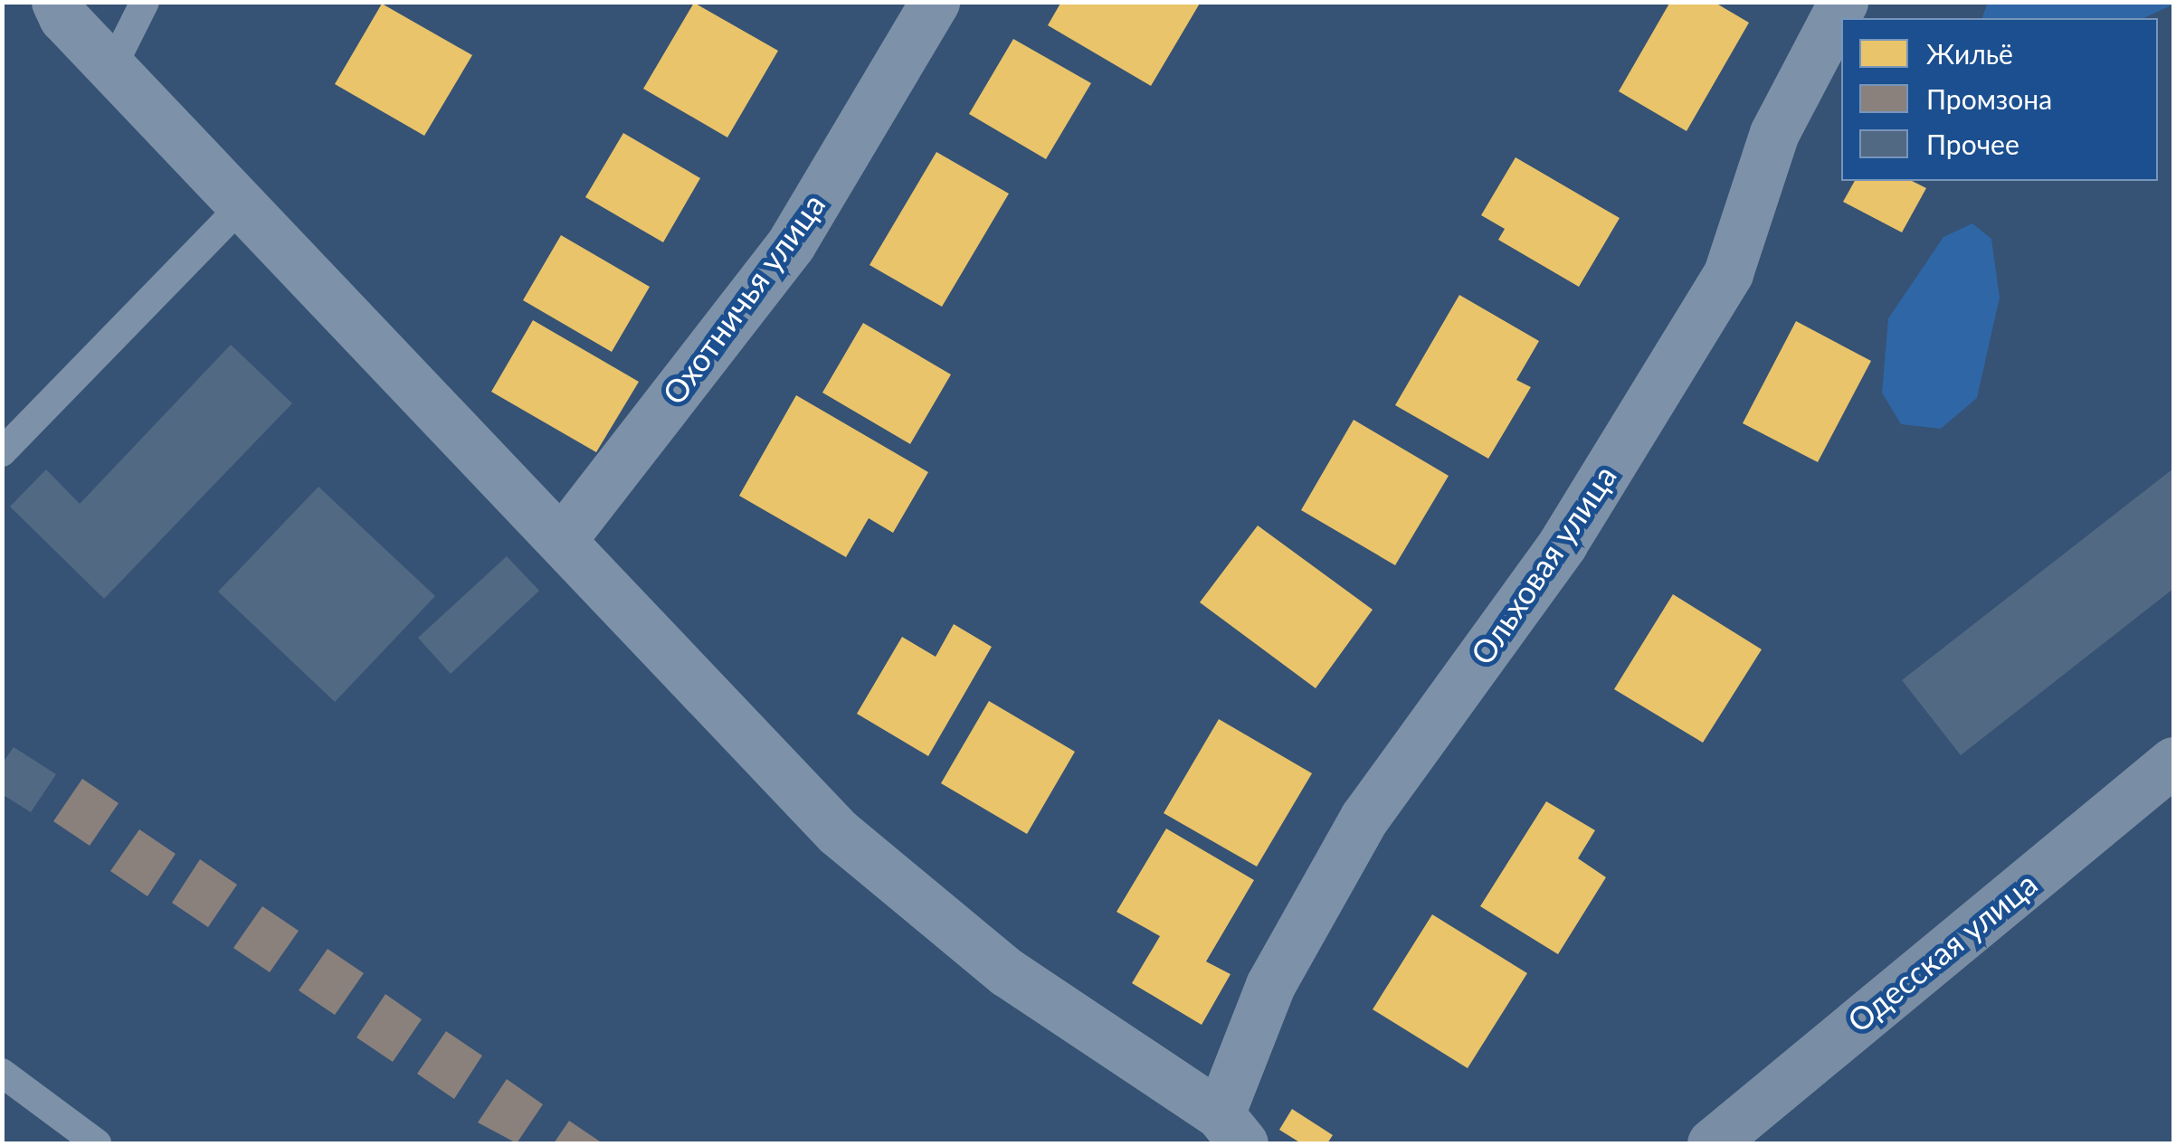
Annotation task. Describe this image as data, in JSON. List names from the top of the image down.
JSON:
{
  "streets": {
    "main road": ["Одесская улица"],
    "street": ["Охотничья улица", "Ольховая улица"]
  },
  "legend": ["Жильё", "Промзона", "Прочее"]
}
